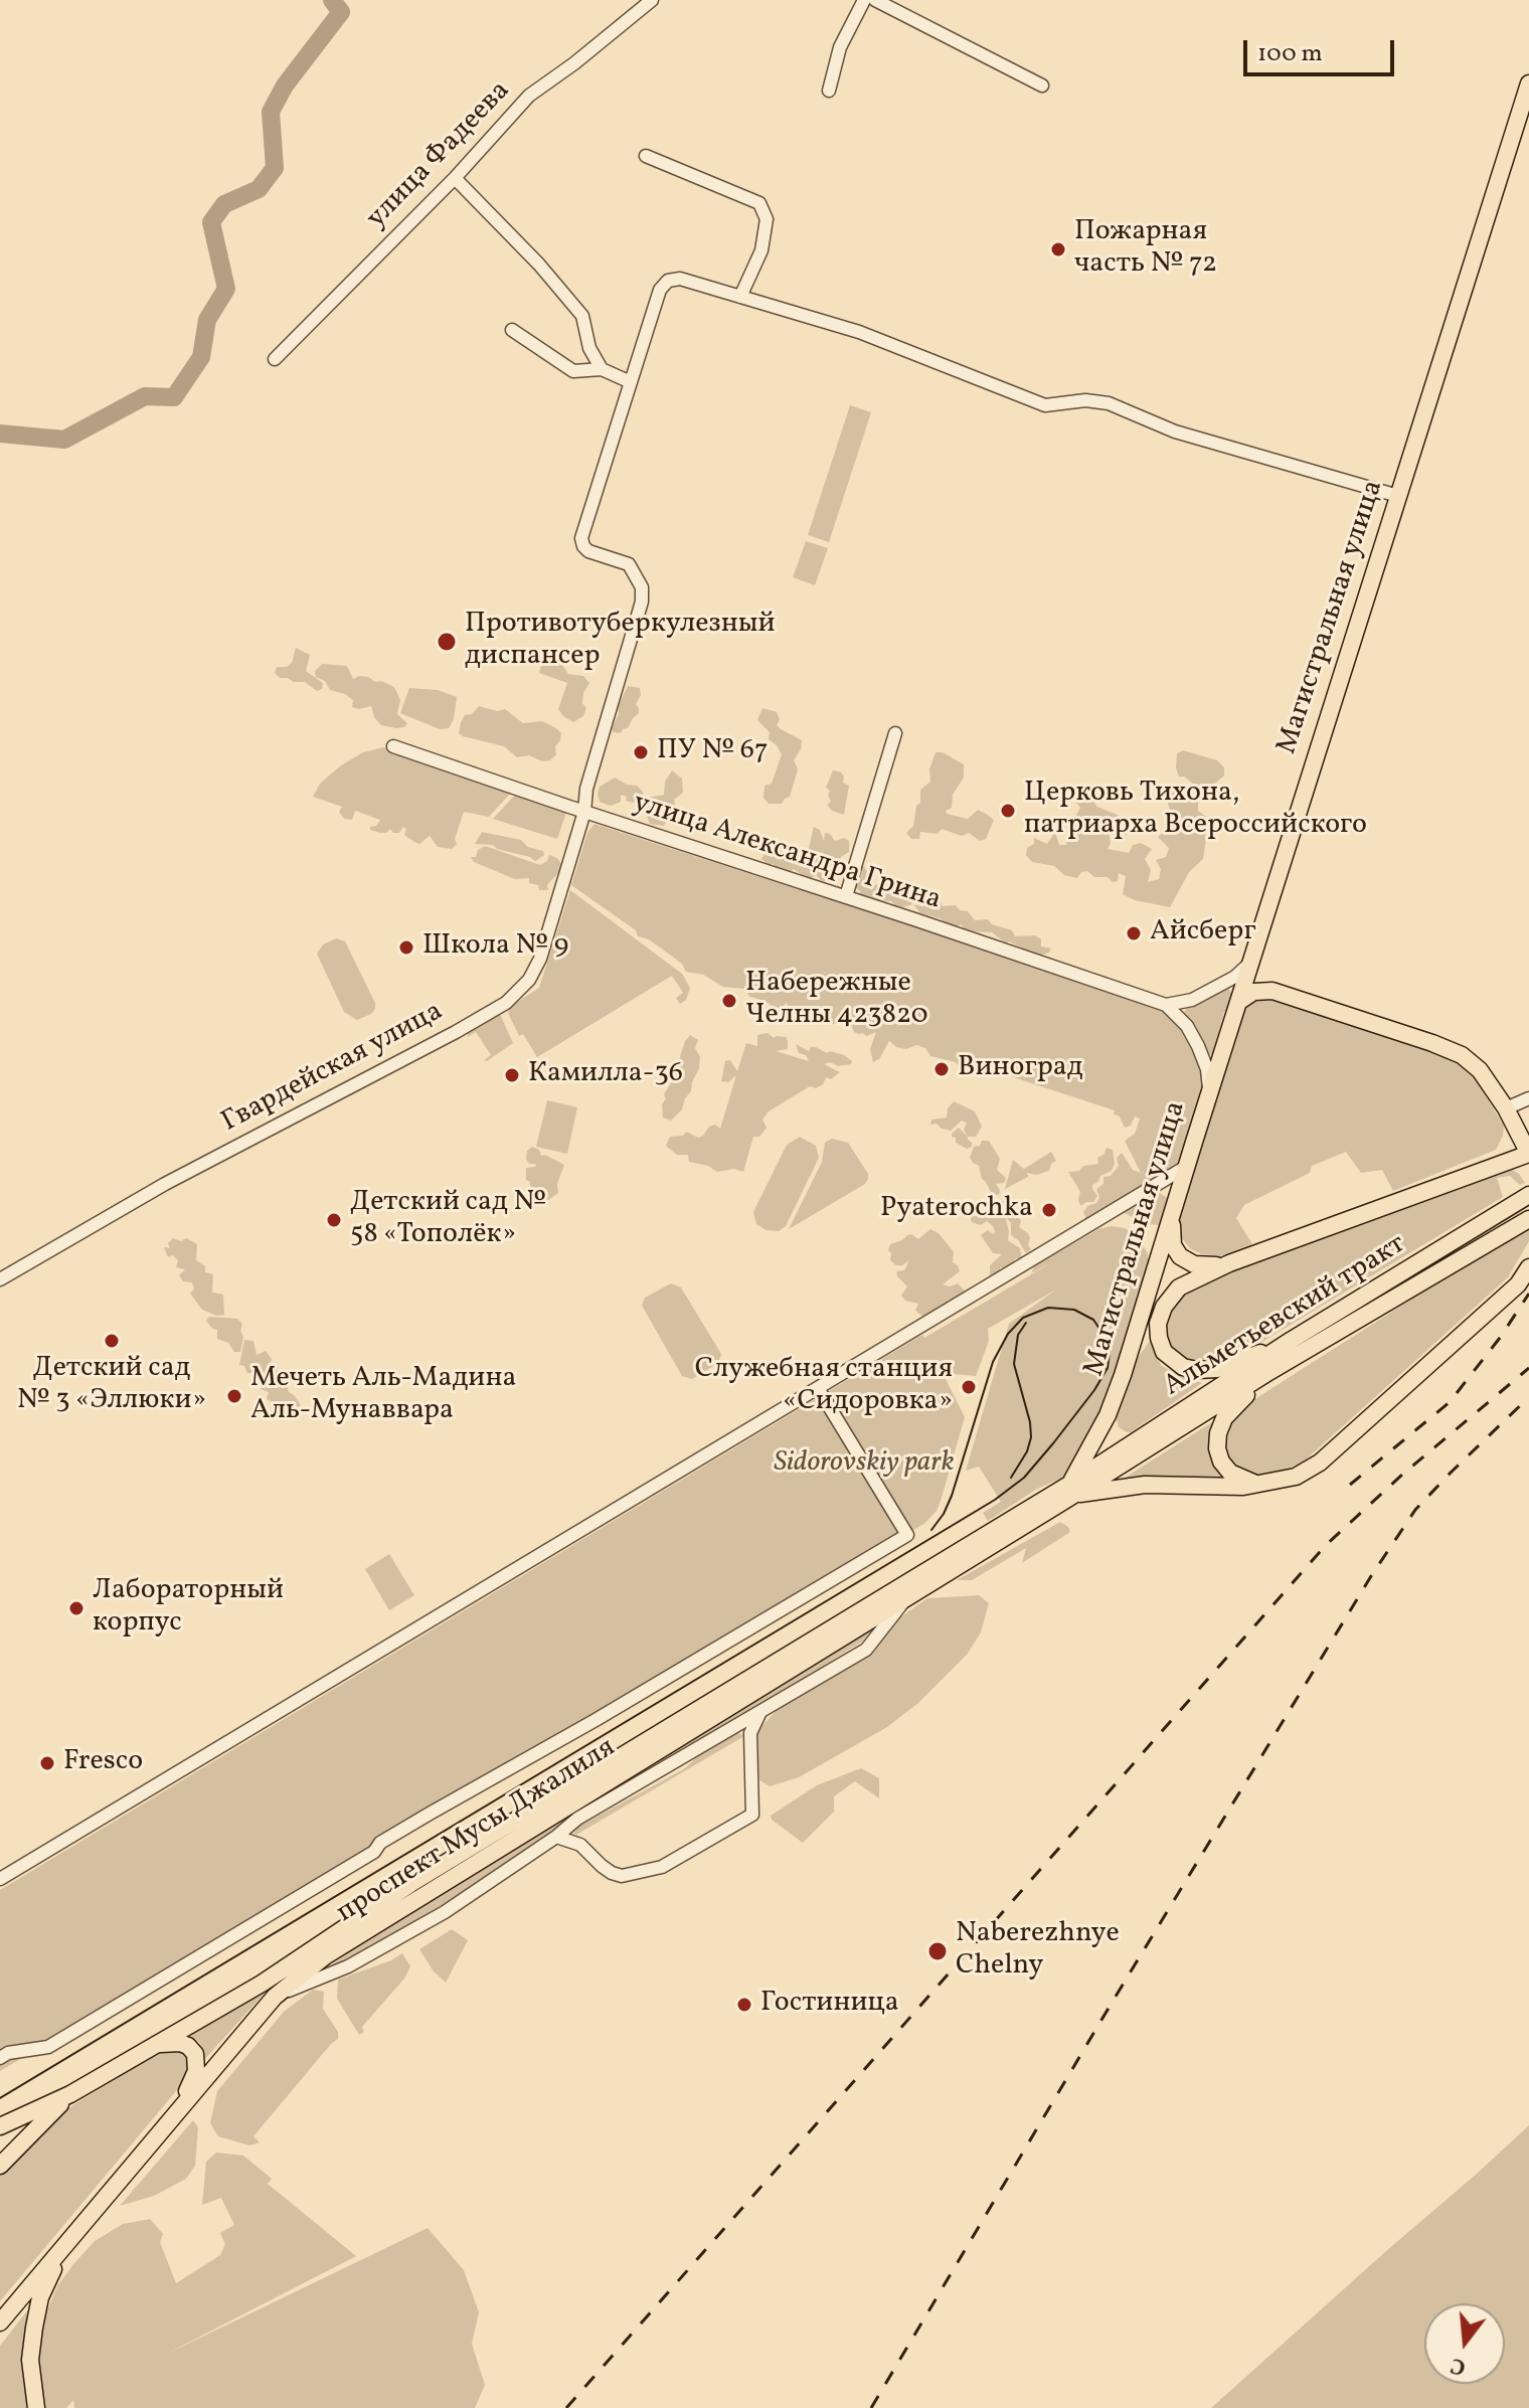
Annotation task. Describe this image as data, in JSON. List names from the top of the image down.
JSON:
{
  "streets": {
    "main road": ["Магистральная улица", "Альметьевский тракт", "проспект Мусы Джалиля"],
    "street": ["улица Фадеева", "улица Александра Грина", "Гвардейская улица"]
  },
  "crossings": [
    ["Магистральная улица", "Альметьевский тракт"],
    ["Магистральная улица", "проспект Мусы Джалиля"],
    ["улица Александра Грина", "Гвардейская улица"],
    ["Альметьевский тракт", "проспект Мусы Джалиля"]
  ],
  "parks": ["Sidorovskiy park"],
  "places": [
    "Пожарная часть № 72",
    "Противотуберкулезный диспансер",
    "ПУ № 67",
    "Церковь Тихона, патриарха Всероссийского",
    "Айсберг",
    "Школа № 9",
    "Набережные Челны 423820",
    "Виноград",
    "Камилла-36",
    "Pyaterochka",
    "Детский сад № 58 «Тополёк»",
    "Детский сад № 3 «Эллюки»",
    "Служебная станция «Сидоровка»",
    "Мечеть Аль-Мадина Аль-Мунаввара",
    "Лабораторный корпус",
    "Fresco",
    "Naberezhnye Chelny",
    "Гостиница"
  ],
  "scale_bar": "100 m",
  "north": "bottom"
}
